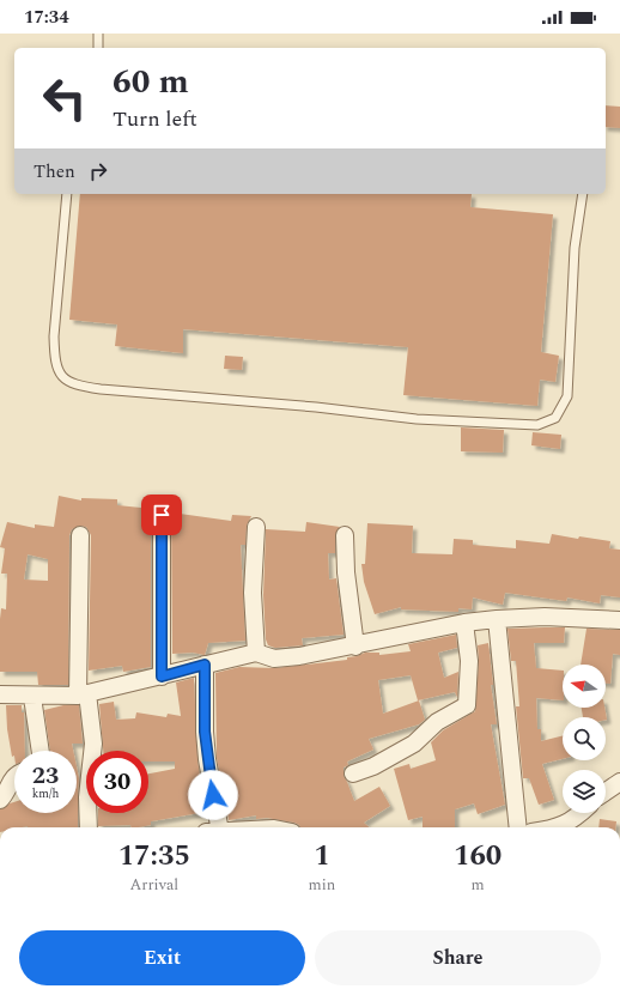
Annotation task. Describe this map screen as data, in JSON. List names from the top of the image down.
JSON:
{
  "north": "left",
  "page": {
    "status": "17:34",
    "turn": ["60 m", "Turn left"],
    "then": "Then",
    "speed": "23 km/h",
    "limit": "30",
    "eta": [
      "17:35",
      "Arrival",
      "1",
      "min",
      "160",
      "m"
    ],
    "buttons": ["Exit", "Share"]
  }
}
